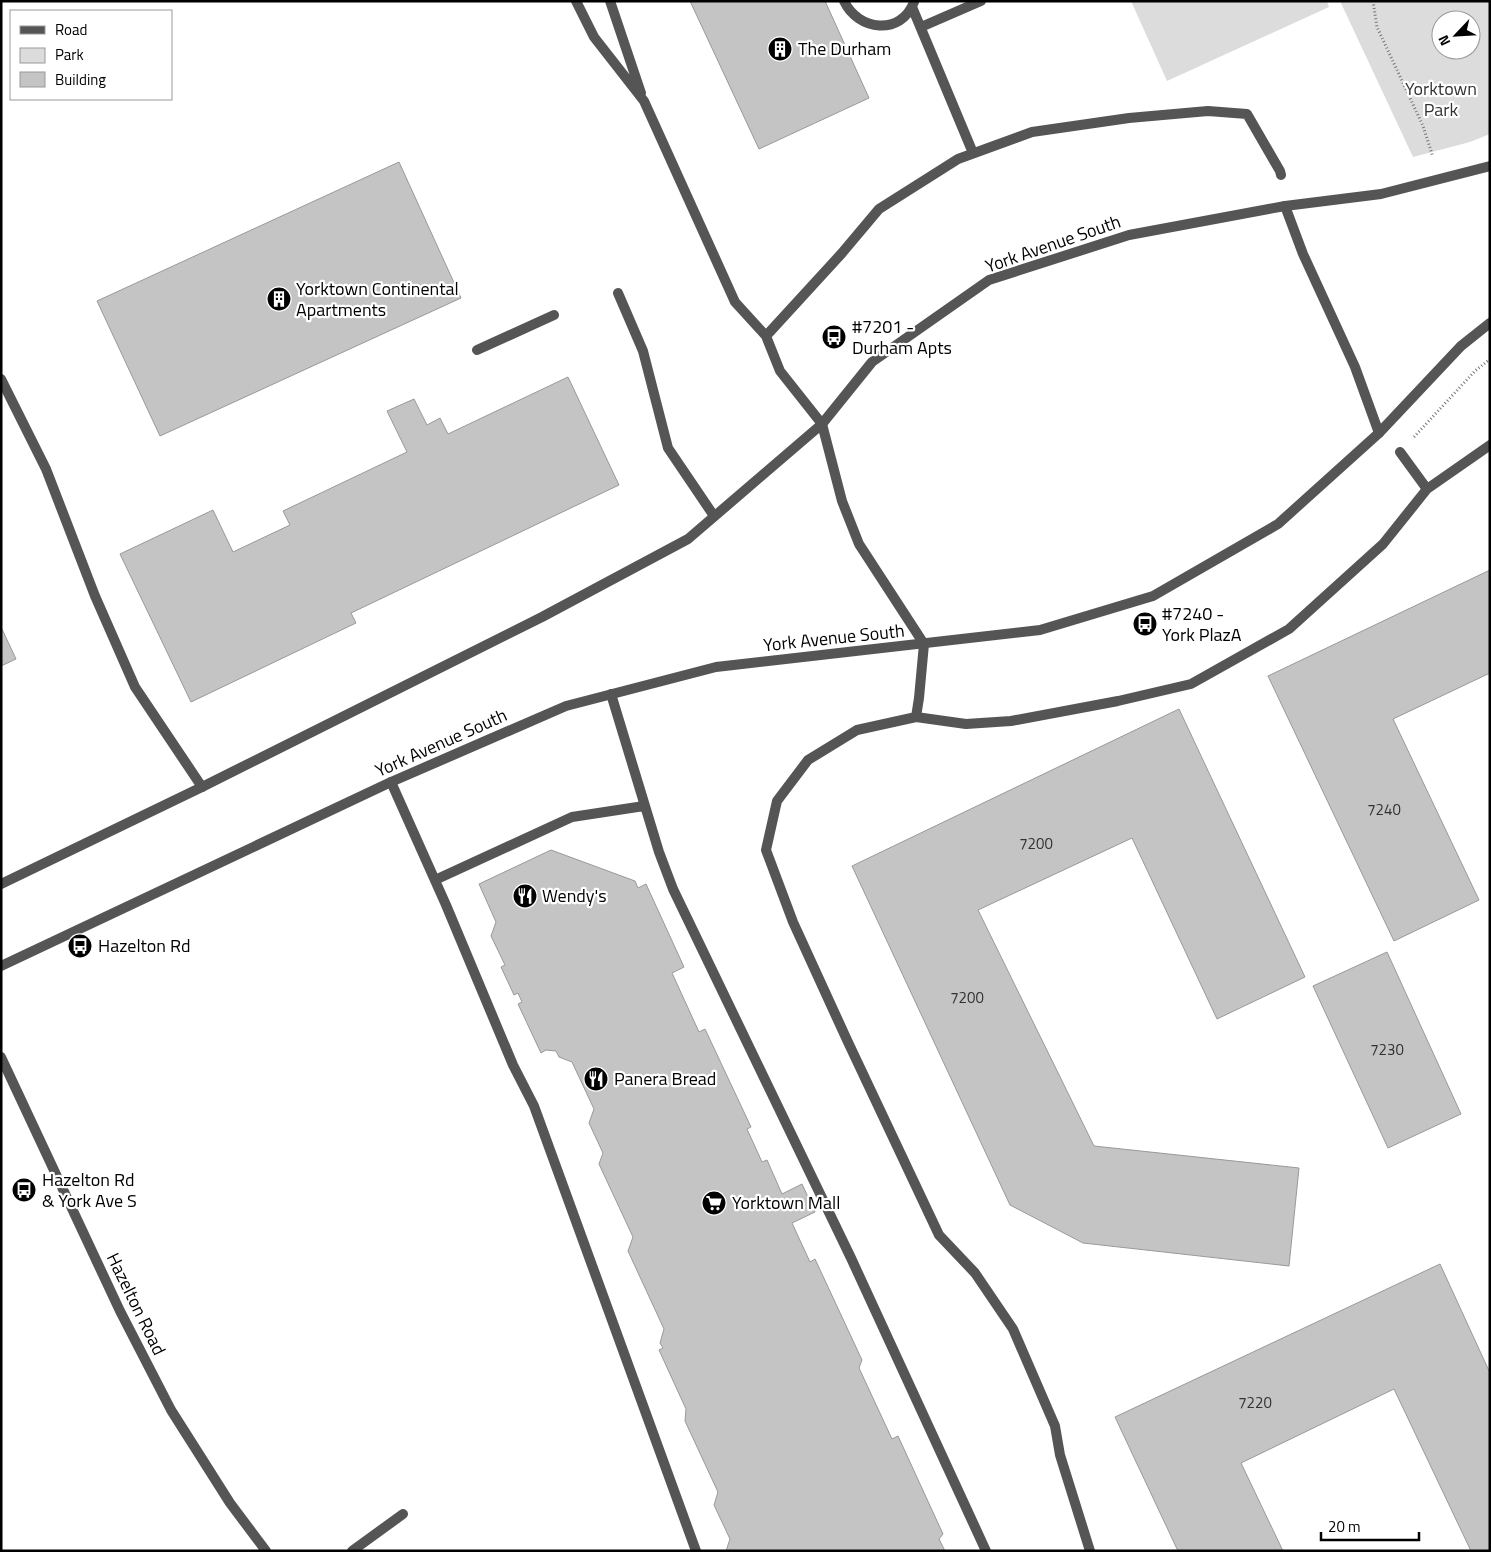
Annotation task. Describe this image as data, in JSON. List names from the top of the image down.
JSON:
{
  "streets": {
    "street": ["York Avenue South", "Hazelton Road"]
  },
  "parks": ["Yorktown Park"],
  "places": {
    "building": ["The Durham", "Yorktown Continental Apartments"],
    "bus stop": [
      "#7201 - Durham Apts",
      "#7240 - York PlazA",
      "Hazelton Rd",
      "Hazelton Rd & York Ave S"
    ],
    "restaurant": ["Wendy's", "Panera Bread"],
    "supermarket": ["Yorktown Mall"]
  },
  "house_numbers": [
    "7240",
    "7200",
    "7200",
    "7230",
    "7220"
  ],
  "legend": ["Road", "Park", "Building"],
  "scale_bar": "20 m",
  "north": "bottom left"
}
